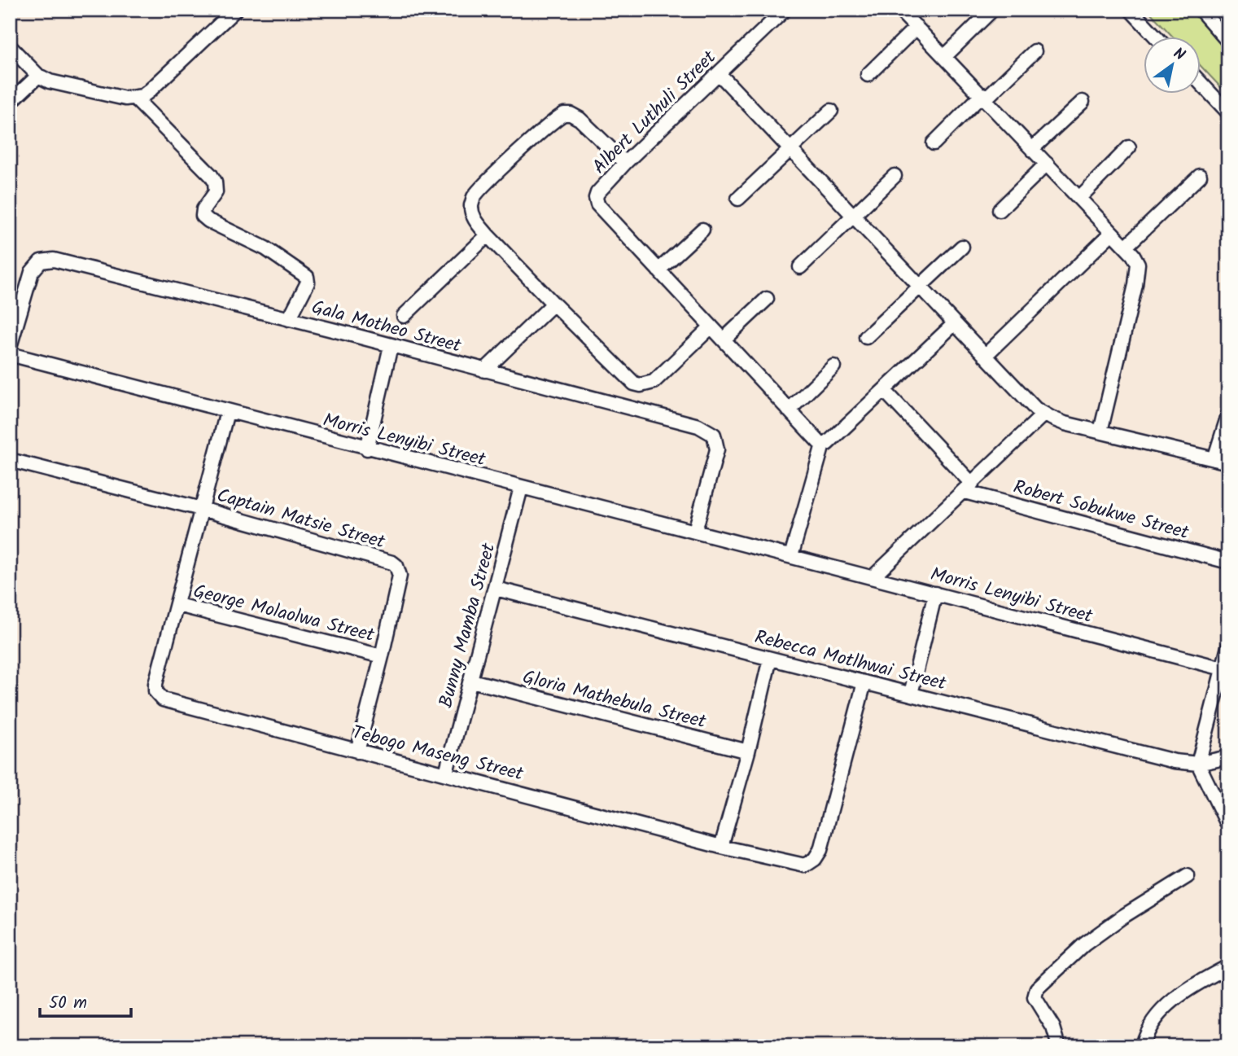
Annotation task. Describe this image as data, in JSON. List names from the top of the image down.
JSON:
{
  "streets": {
    "street": [
      "Albert Luthuli Street",
      "Gala Motheo Street",
      "Morris Lenyibi Street",
      "Robert Sobukwe Street",
      "Captain Matsie Street",
      "George Molaolwa Street",
      "Bunny Mamba Street",
      "Rebecca Motlhwai Street",
      "Gloria Mathebula Street",
      "Tebogo Maseng Street"
    ]
  },
  "crossings": [
    ["Gala Motheo Street", "Morris Lenyibi Street"],
    ["Morris Lenyibi Street", "Bunny Mamba Street"],
    ["Morris Lenyibi Street", "Tebogo Maseng Street"],
    ["Captain Matsie Street", "George Molaolwa Street"],
    ["Captain Matsie Street", "Tebogo Maseng Street"],
    ["George Molaolwa Street", "Tebogo Maseng Street"],
    ["Bunny Mamba Street", "Rebecca Motlhwai Street"],
    ["Bunny Mamba Street", "Gloria Mathebula Street"],
    ["Bunny Mamba Street", "Tebogo Maseng Street"],
    ["Rebecca Motlhwai Street", "Tebogo Maseng Street"]
  ],
  "scale_bar": "50 m",
  "north": "top right"
}
